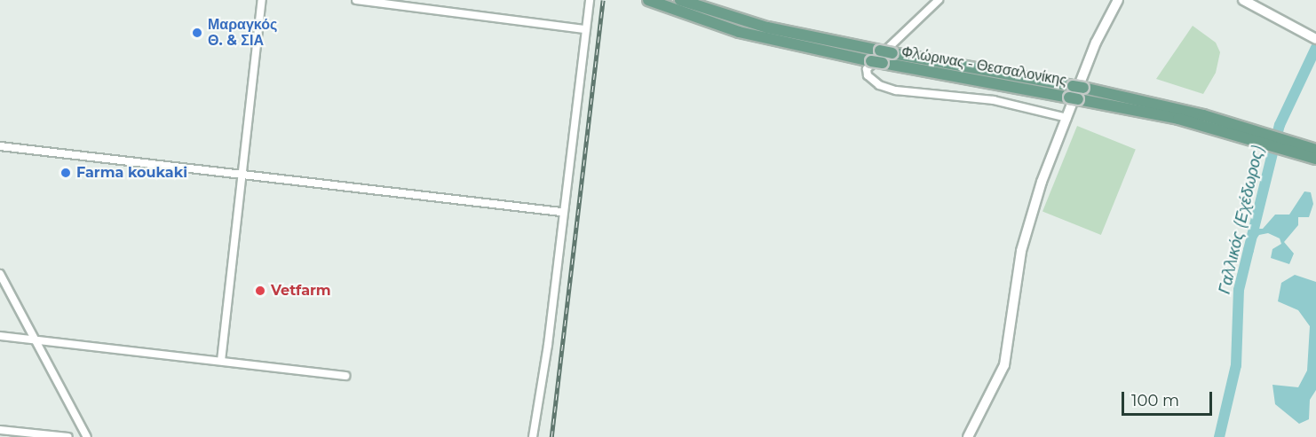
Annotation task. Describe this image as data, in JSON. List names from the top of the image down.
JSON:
{
  "streets": {
    "main road": ["Φλώρινας - Θεσσαλονίκης"]
  },
  "water": ["Γαλλικός (Εχέδωρος)"],
  "places": ["Μαραγκός Θ. & ΣΙΑ", "Farma koukaki", "Vetfarm"],
  "scale_bar": "100 m"
}
